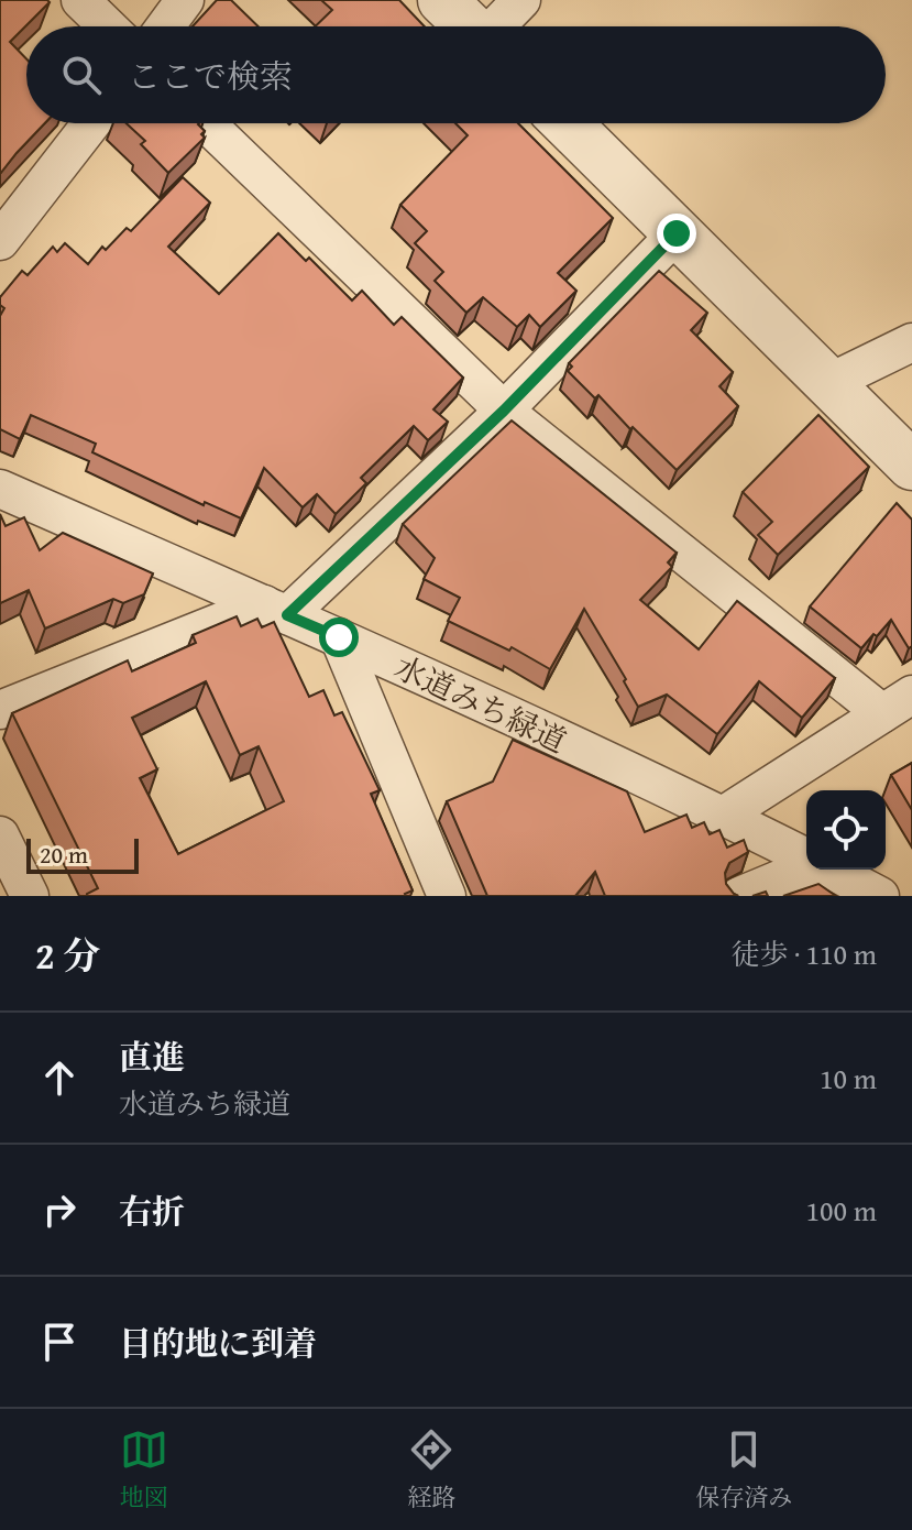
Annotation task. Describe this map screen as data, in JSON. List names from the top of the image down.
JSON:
{
  "streets": {
    "street": ["水道みち緑道"]
  },
  "scale_bar": "20 m",
  "page": {
    "search": "ここで検索",
    "scale": "20 m",
    "heading": ["2 分", "徒歩 · 110 m"],
    "list": [
      ["直進", "水道みち緑道", "10 m"],
      ["右折", "100 m"],
      "目的地に到着"
    ],
    "nav": ["地図", "経路", "保存済み"]
  }
}
